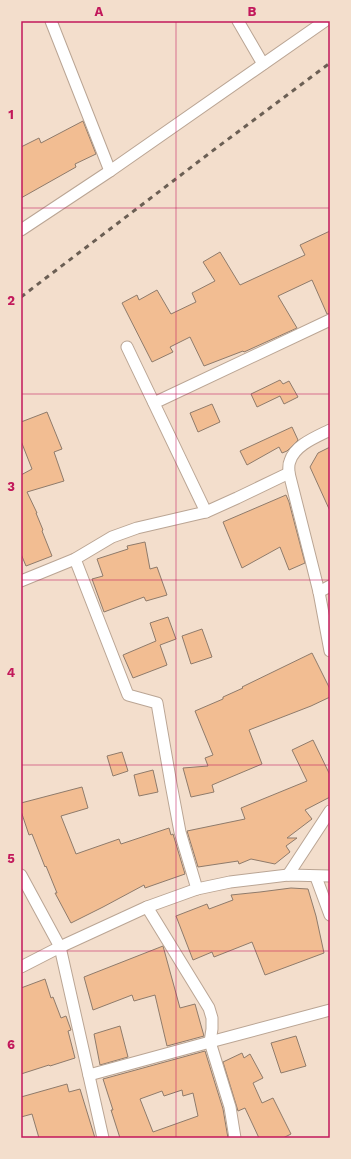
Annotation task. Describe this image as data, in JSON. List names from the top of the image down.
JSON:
{
  "grid": {
    "columns": ["A", "B"],
    "rows": [
      "1",
      "2",
      "3",
      "4",
      "5",
      "6"
    ]
  }
}
